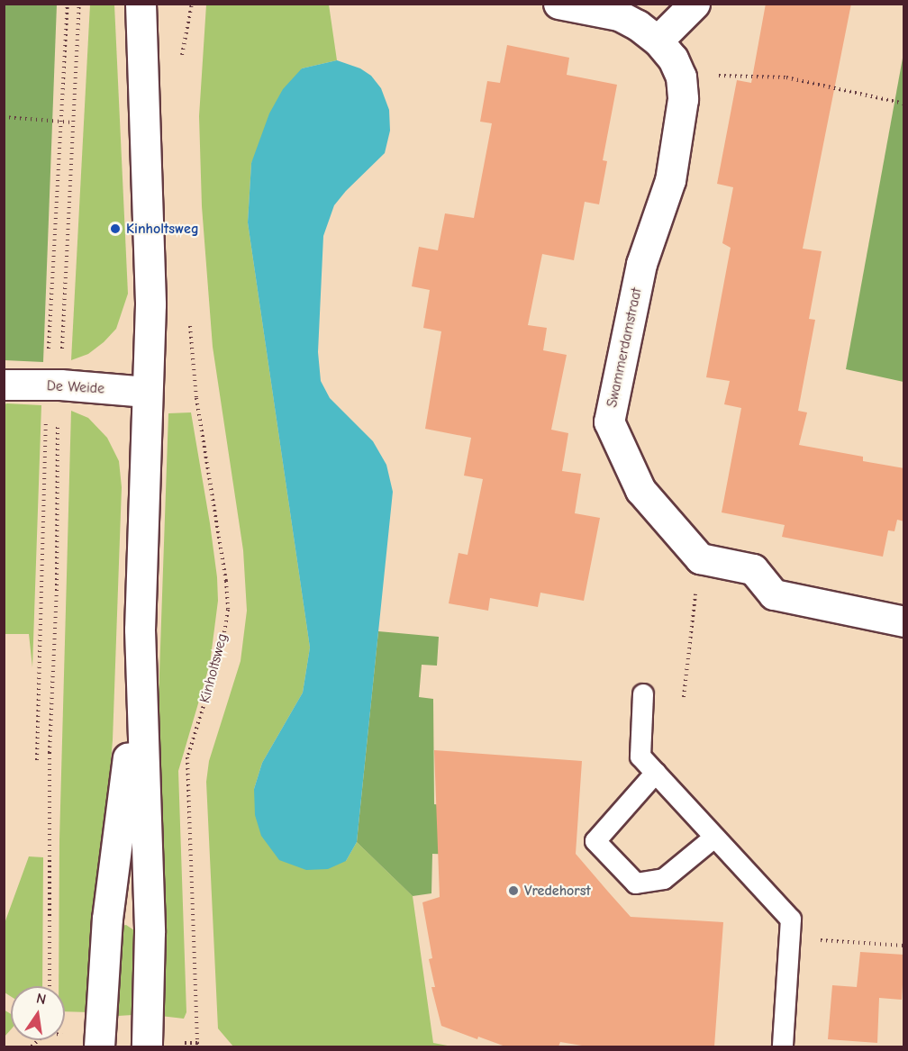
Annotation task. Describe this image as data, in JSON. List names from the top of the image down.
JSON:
{
  "streets": {
    "street": ["Swammerdamstraat", "De Weide"],
    "path": ["Kinholtsweg"]
  },
  "places": ["Kinholtsweg", "Vredehorst"],
  "north": "top"
}
